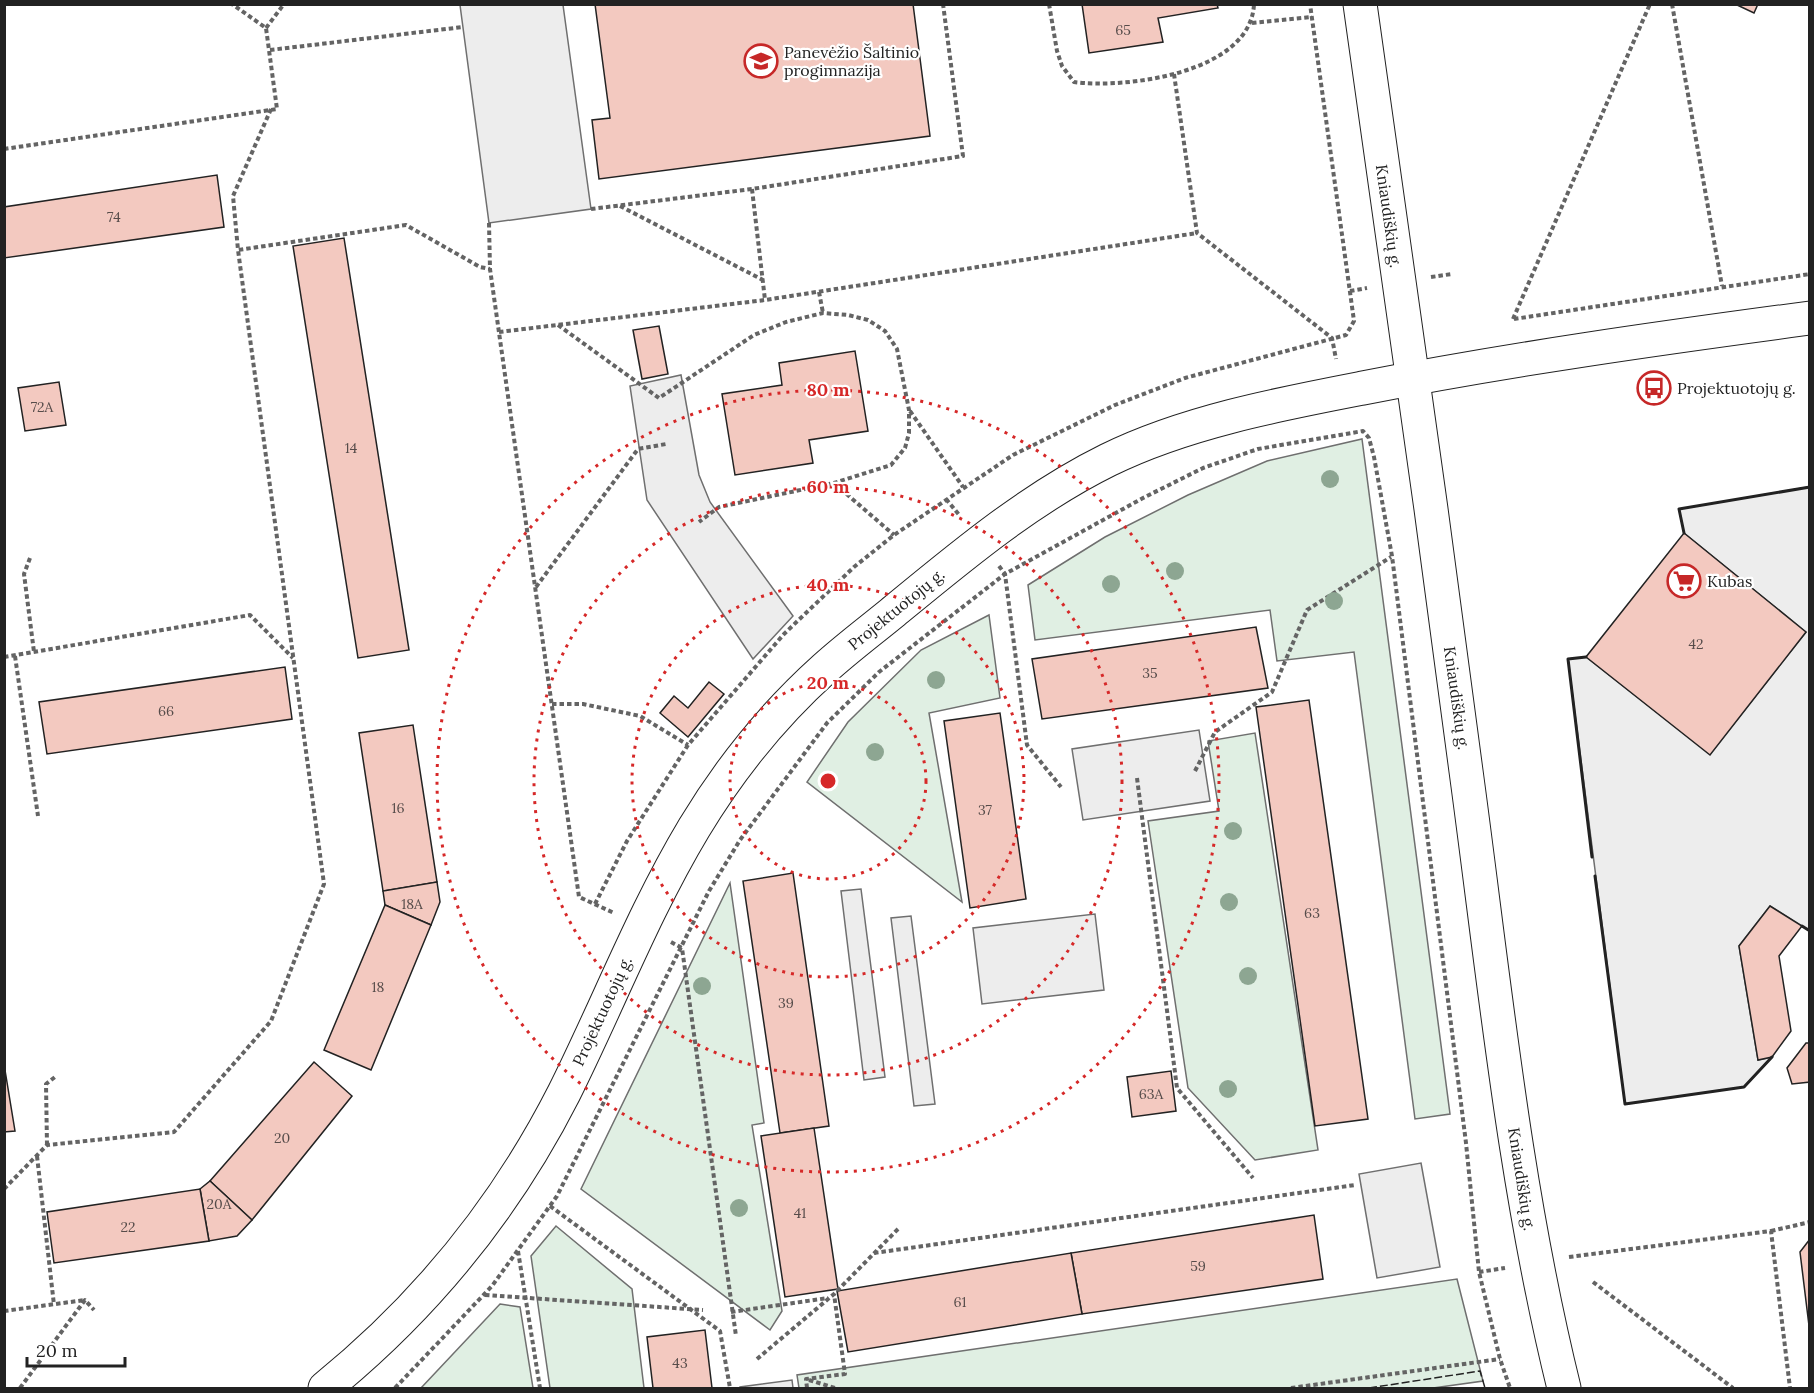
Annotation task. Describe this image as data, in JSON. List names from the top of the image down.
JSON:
{
  "streets": {
    "main road": ["Kniaudiškių g.", "Projektuotojų g."]
  },
  "crossings": [
    ["Kniaudiškių g.", "Projektuotojų g."]
  ],
  "places": {
    "school or university": ["Panevėžio Šaltinio progimnazija"],
    "bus stop": ["Projektuotojų g."],
    "supermarket": ["Kubas"]
  },
  "house_numbers": [
    "65",
    "74",
    "72A",
    "14",
    "42",
    "35",
    "66",
    "16",
    "37",
    "18A",
    "63",
    "18",
    "39",
    "63A",
    "20",
    "20A",
    "41",
    "22",
    "59",
    "61",
    "43"
  ],
  "scale_bar": "20 m",
  "rings": [
    "80 m",
    "60 m",
    "40 m",
    "20 m"
  ]
}
